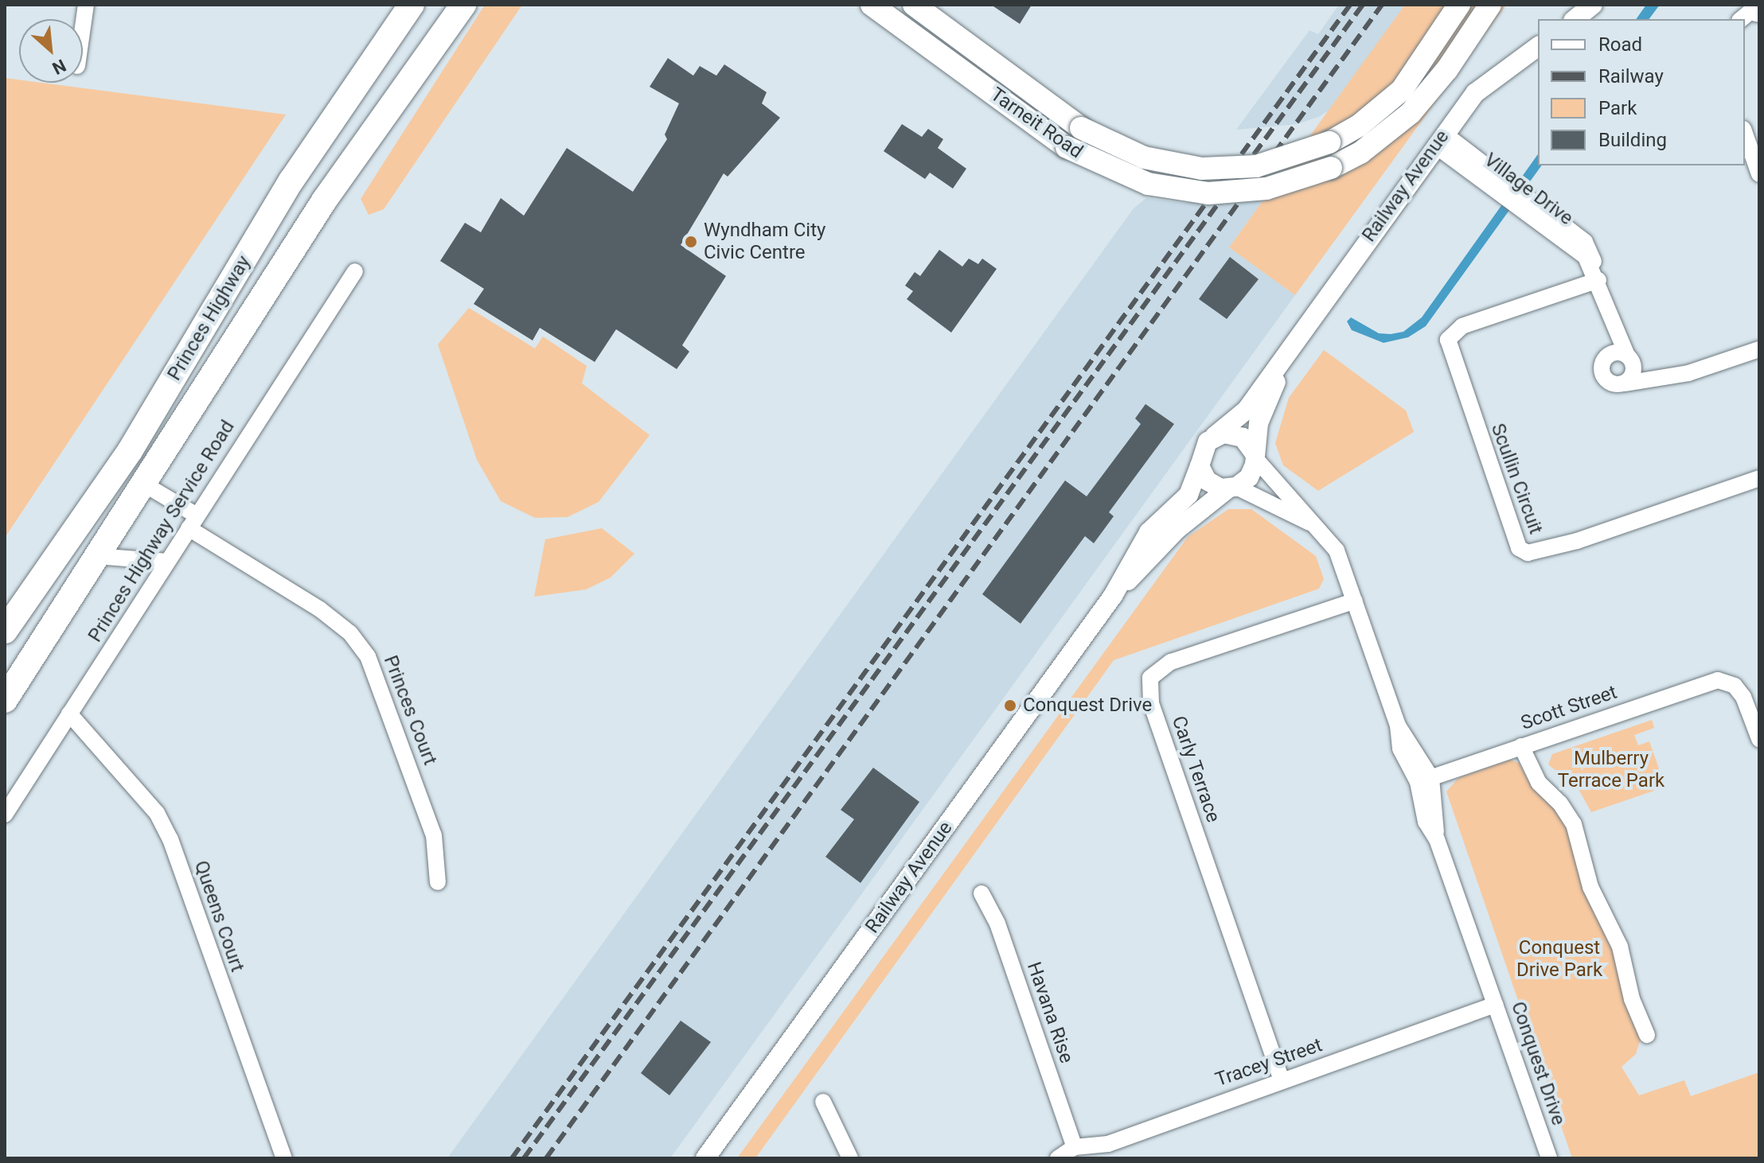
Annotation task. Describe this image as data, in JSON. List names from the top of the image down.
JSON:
{
  "streets": {
    "highway": ["Princes Highway"],
    "main road": ["Tarneit Road"],
    "street": [
      "Railway Avenue",
      "Village Drive",
      "Scullin Circuit",
      "Princes Highway Service Road",
      "Scott Street",
      "Princes Court",
      "Carly Terrace",
      "Queens Court",
      "Havana Rise",
      "Tracey Street",
      "Conquest Drive"
    ]
  },
  "crossings": [
    ["Railway Avenue", "Village Drive"],
    ["Railway Avenue", "Conquest Drive"],
    ["Village Drive", "Scullin Circuit"],
    ["Princes Highway Service Road", "Princes Court"],
    ["Princes Highway Service Road", "Queens Court"],
    ["Scott Street", "Conquest Drive"],
    ["Carly Terrace", "Tracey Street"],
    ["Carly Terrace", "Conquest Drive"],
    ["Havana Rise", "Tracey Street"],
    ["Tracey Street", "Conquest Drive"]
  ],
  "parks": ["Mulberry Terrace Park", "Conquest Drive Park"],
  "places": ["Wyndham City Civic Centre", "Conquest Drive"],
  "legend": [
    "Road",
    "Railway",
    "Park",
    "Building"
  ],
  "north": "bottom right"
}
